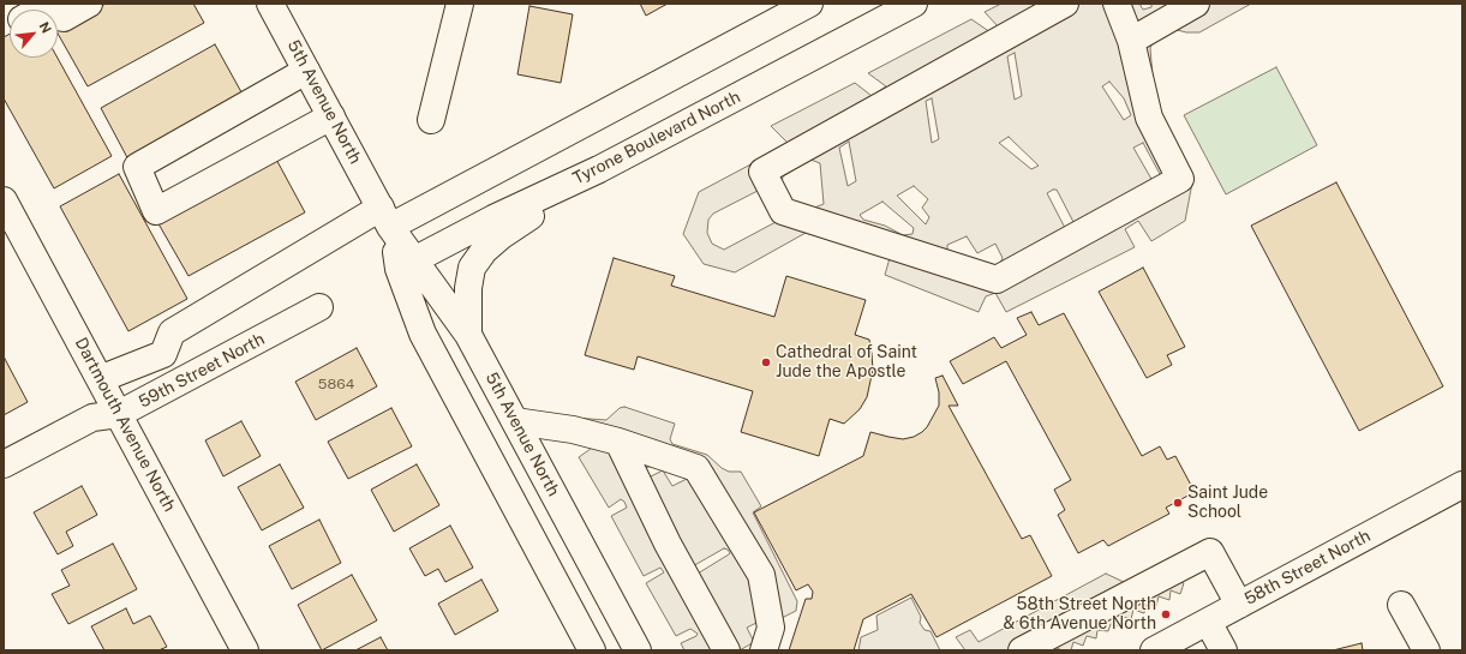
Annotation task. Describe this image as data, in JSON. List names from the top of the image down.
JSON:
{
  "streets": {
    "main road": [
      "5th Avenue North",
      "Tyrone Boulevard North",
      "59th Street North",
      "Dartmouth Avenue North",
      "58th Street North"
    ]
  },
  "crossings": [
    ["5th Avenue North", "Tyrone Boulevard North"],
    ["59th Street North", "Dartmouth Avenue North"]
  ],
  "places": ["Cathedral of Saint Jude the Apostle", "Saint Jude School", "58th Street North & 6th Avenue North"],
  "house_numbers": ["5864"],
  "north": "top right"
}
